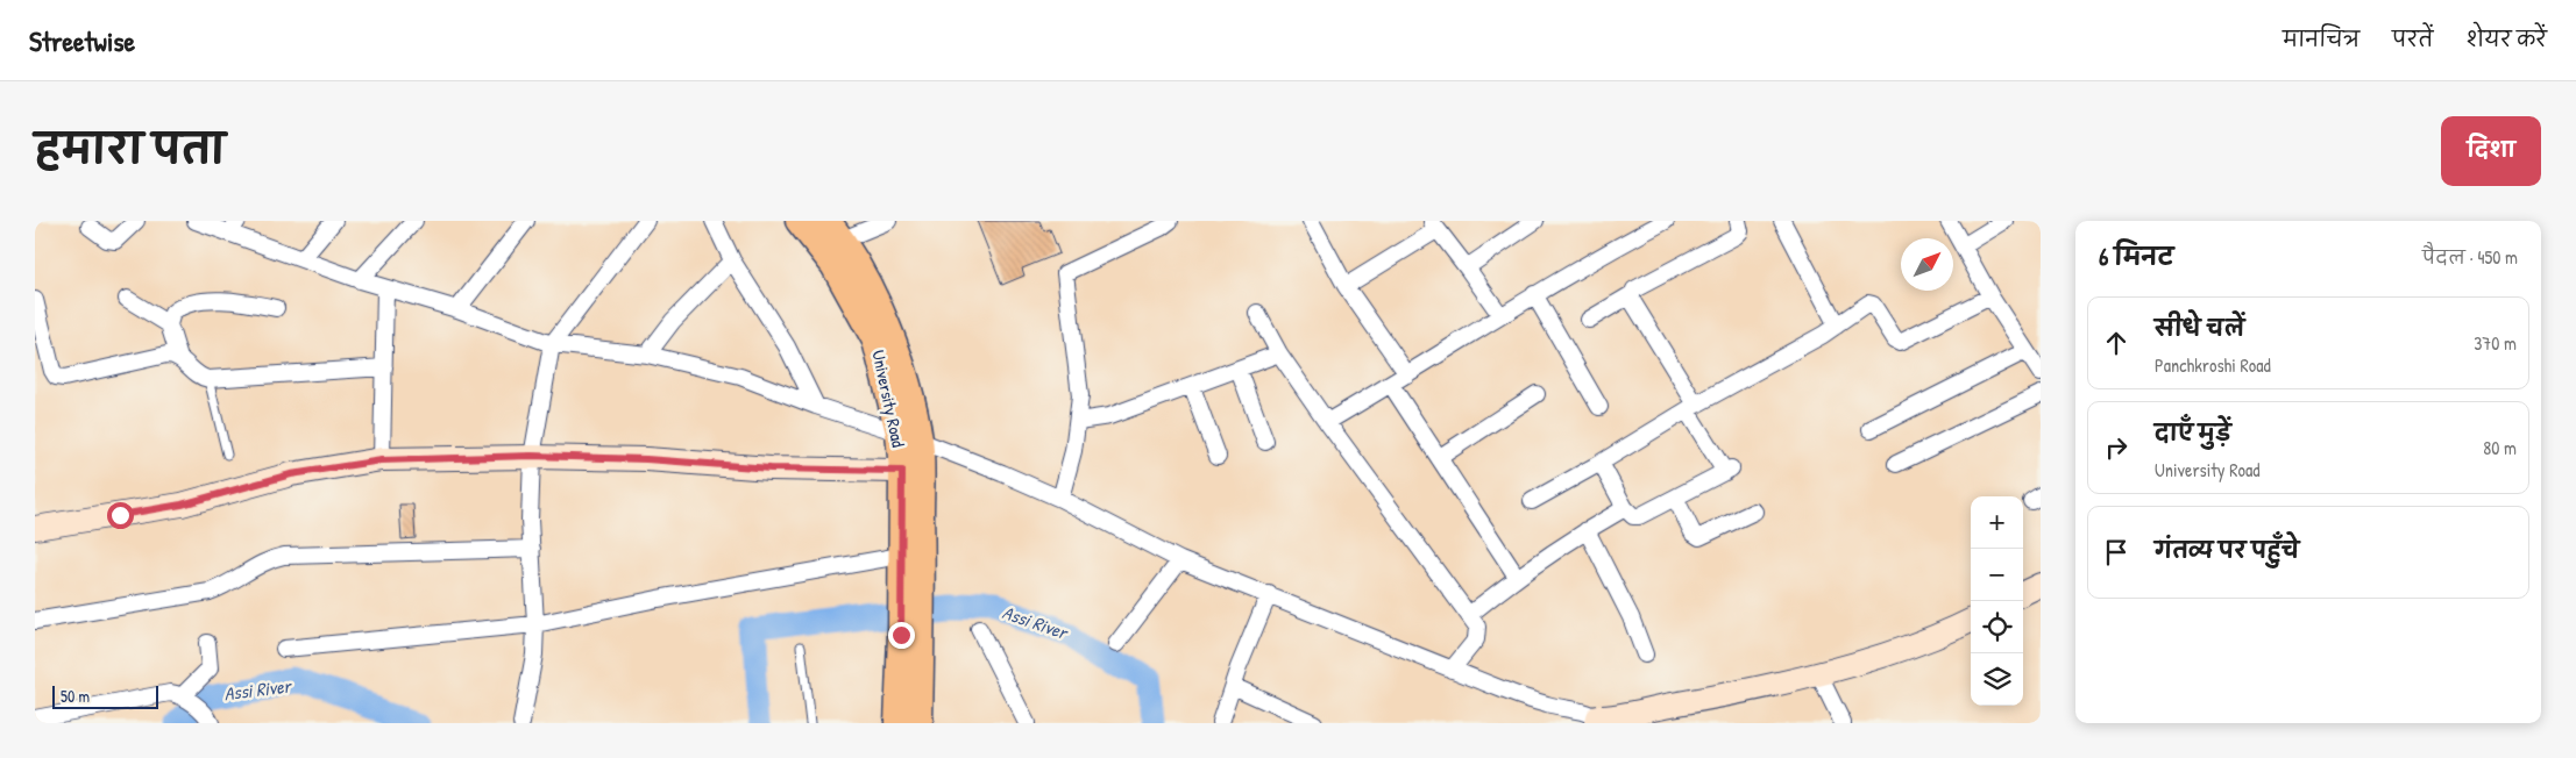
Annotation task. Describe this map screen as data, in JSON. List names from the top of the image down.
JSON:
{
  "streets": {
    "main road": ["University Road"]
  },
  "water": ["Assi River"],
  "scale_bar": "50 m",
  "north": "top right",
  "page": {
    "header": "Streetwise",
    "nav": ["मानचित्र", "परतें", "शेयर करें"],
    "title": "हमारा पता",
    "buttons": "दिशा",
    "heading": ["6 मिनट", "पैदल · 450 m"],
    "list": [
      ["सीधे चलें", "Panchkroshi Road", "370 m"],
      ["दाएँ मुड़ें", "University Road", "80 m"],
      "गंतव्य पर पहुँचे"
    ],
    "map_buttons": ["+", "−"],
    "scale": "50 m"
  }
}
